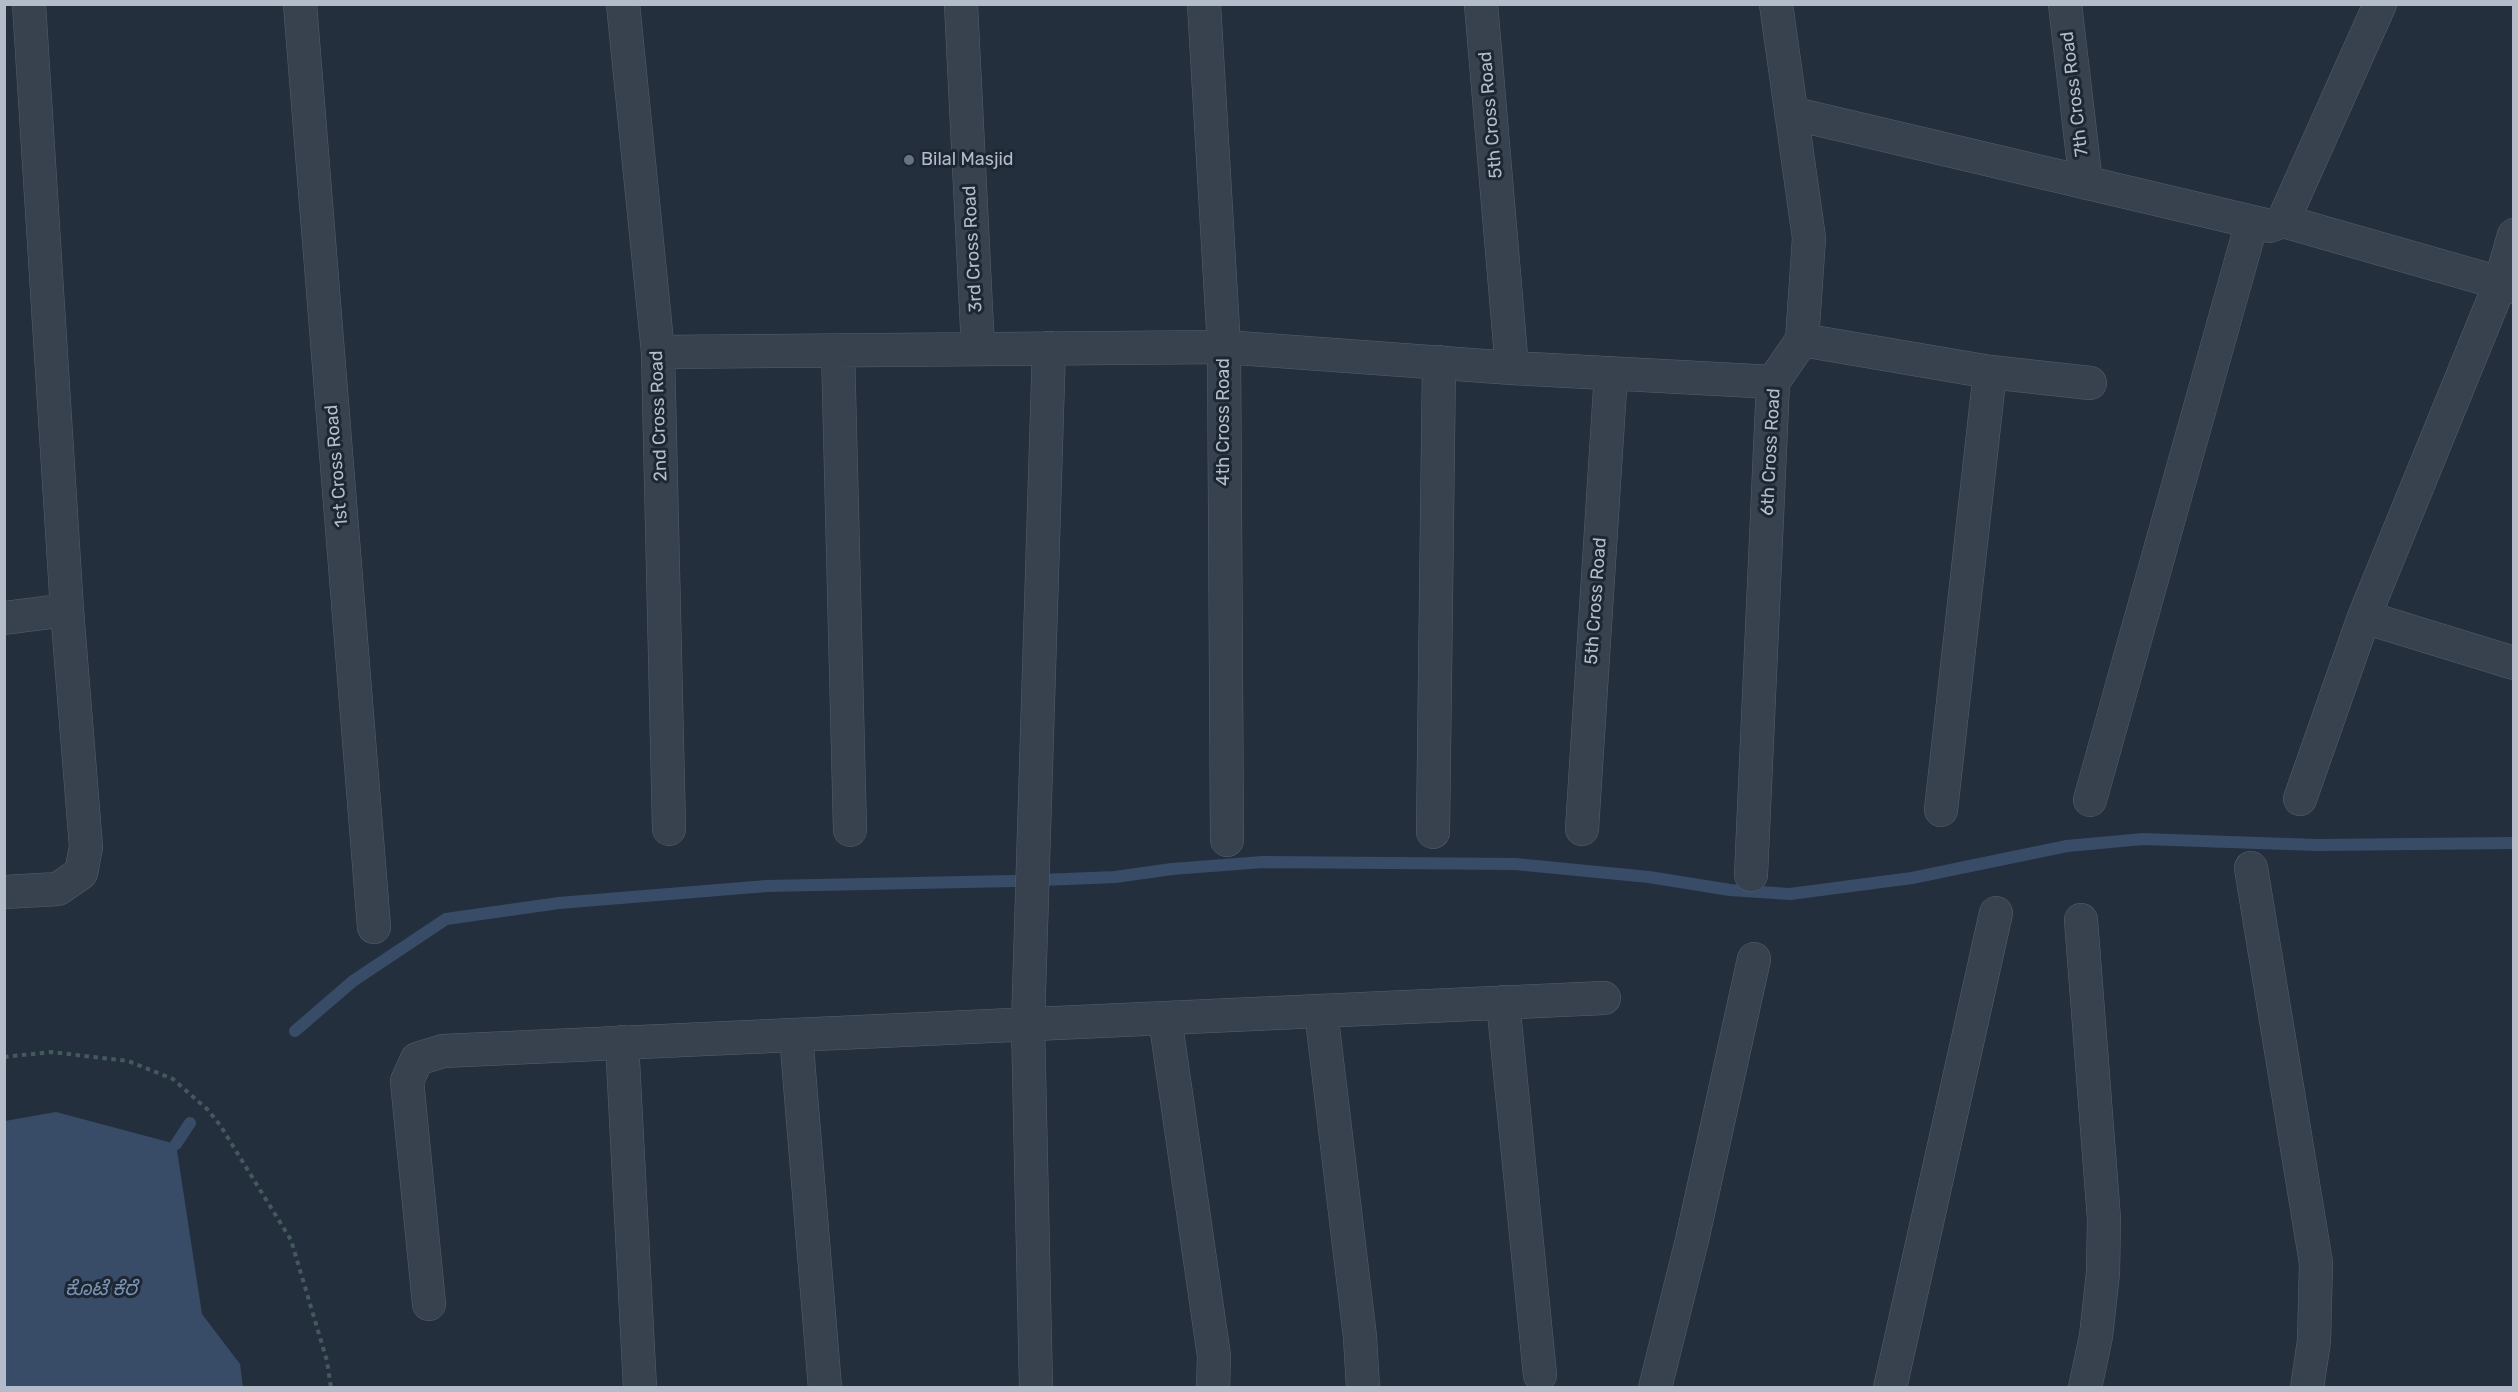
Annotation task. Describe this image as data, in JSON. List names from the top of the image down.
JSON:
{
  "streets": {
    "street": [
      "7th Cross Road",
      "5th Cross Road",
      "3rd Cross Road",
      "2nd Cross Road",
      "4th Cross Road",
      "6th Cross Road",
      "1st Cross Road"
    ]
  },
  "water": ["ಕೊಟೆ ಕೆರೆ"],
  "places": ["Bilal Masjid"]
}
